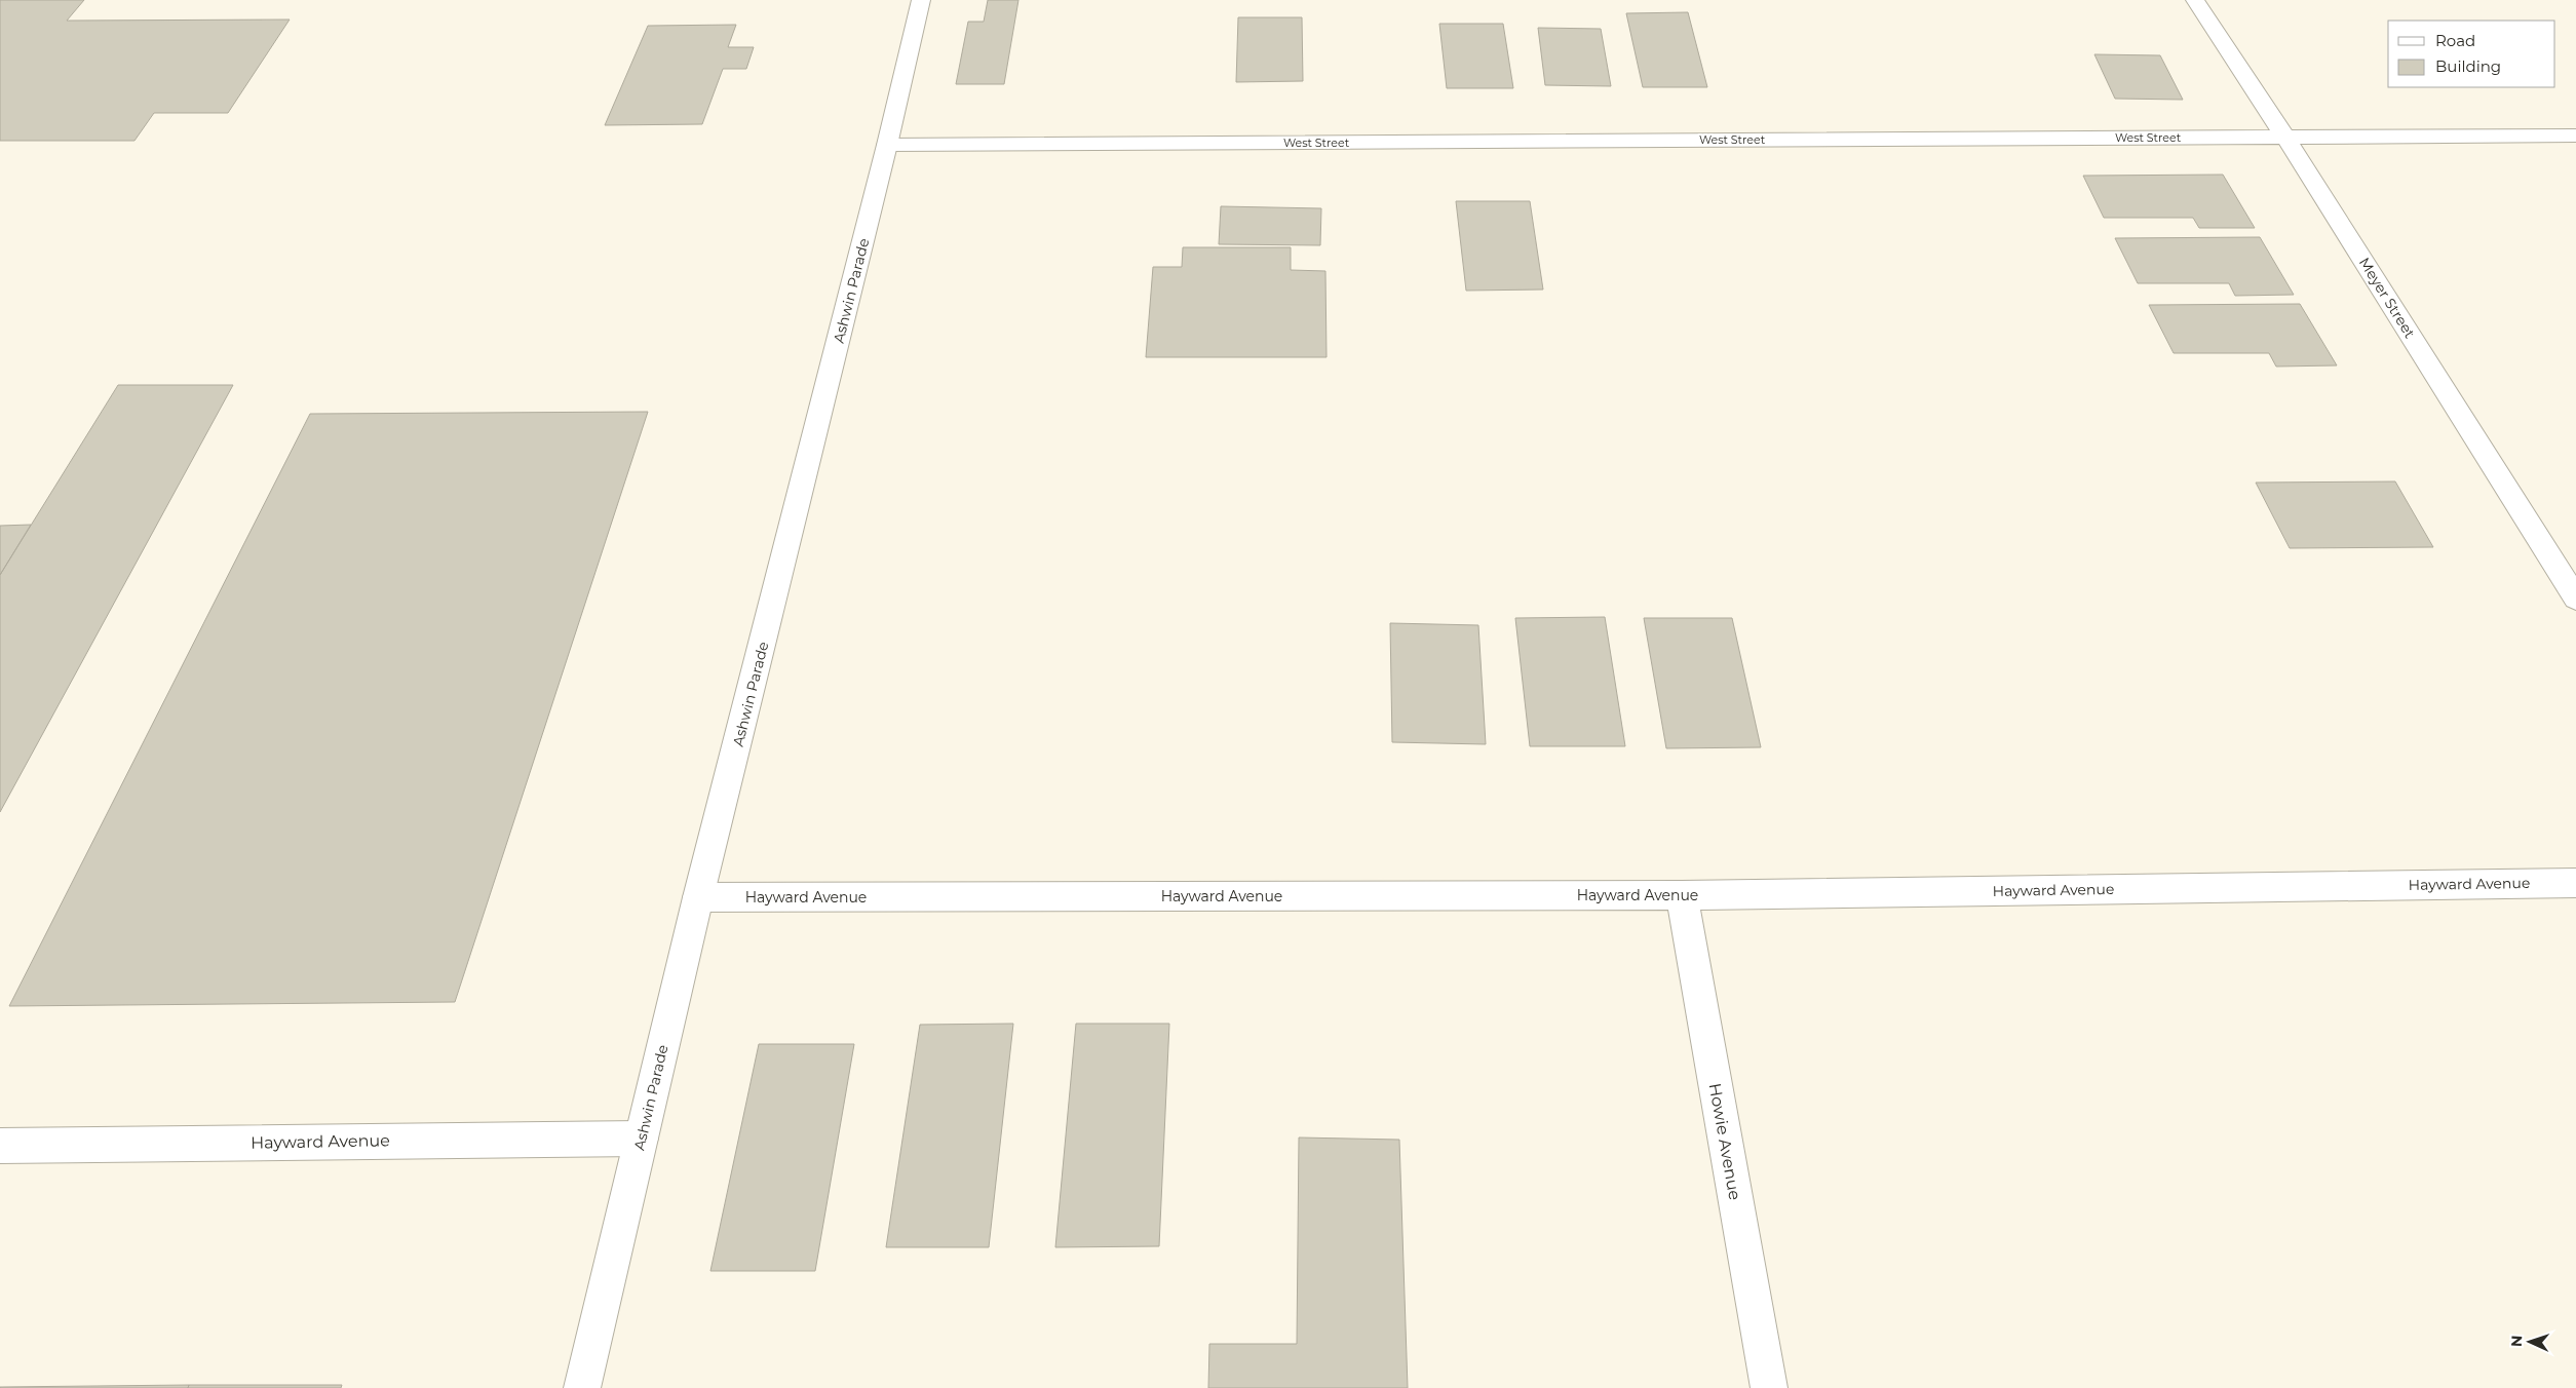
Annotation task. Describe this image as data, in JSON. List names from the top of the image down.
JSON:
{
  "streets": {
    "street": [
      "West Street",
      "Ashwin Parade",
      "Meyer Street",
      "Hayward Avenue",
      "Howie Avenue"
    ]
  },
  "crossings": [
    ["West Street", "Ashwin Parade"],
    ["West Street", "Meyer Street"],
    ["Ashwin Parade", "Hayward Avenue"],
    ["Hayward Avenue", "Howie Avenue"]
  ],
  "legend": ["Road", "Building"],
  "north": "left"
}
